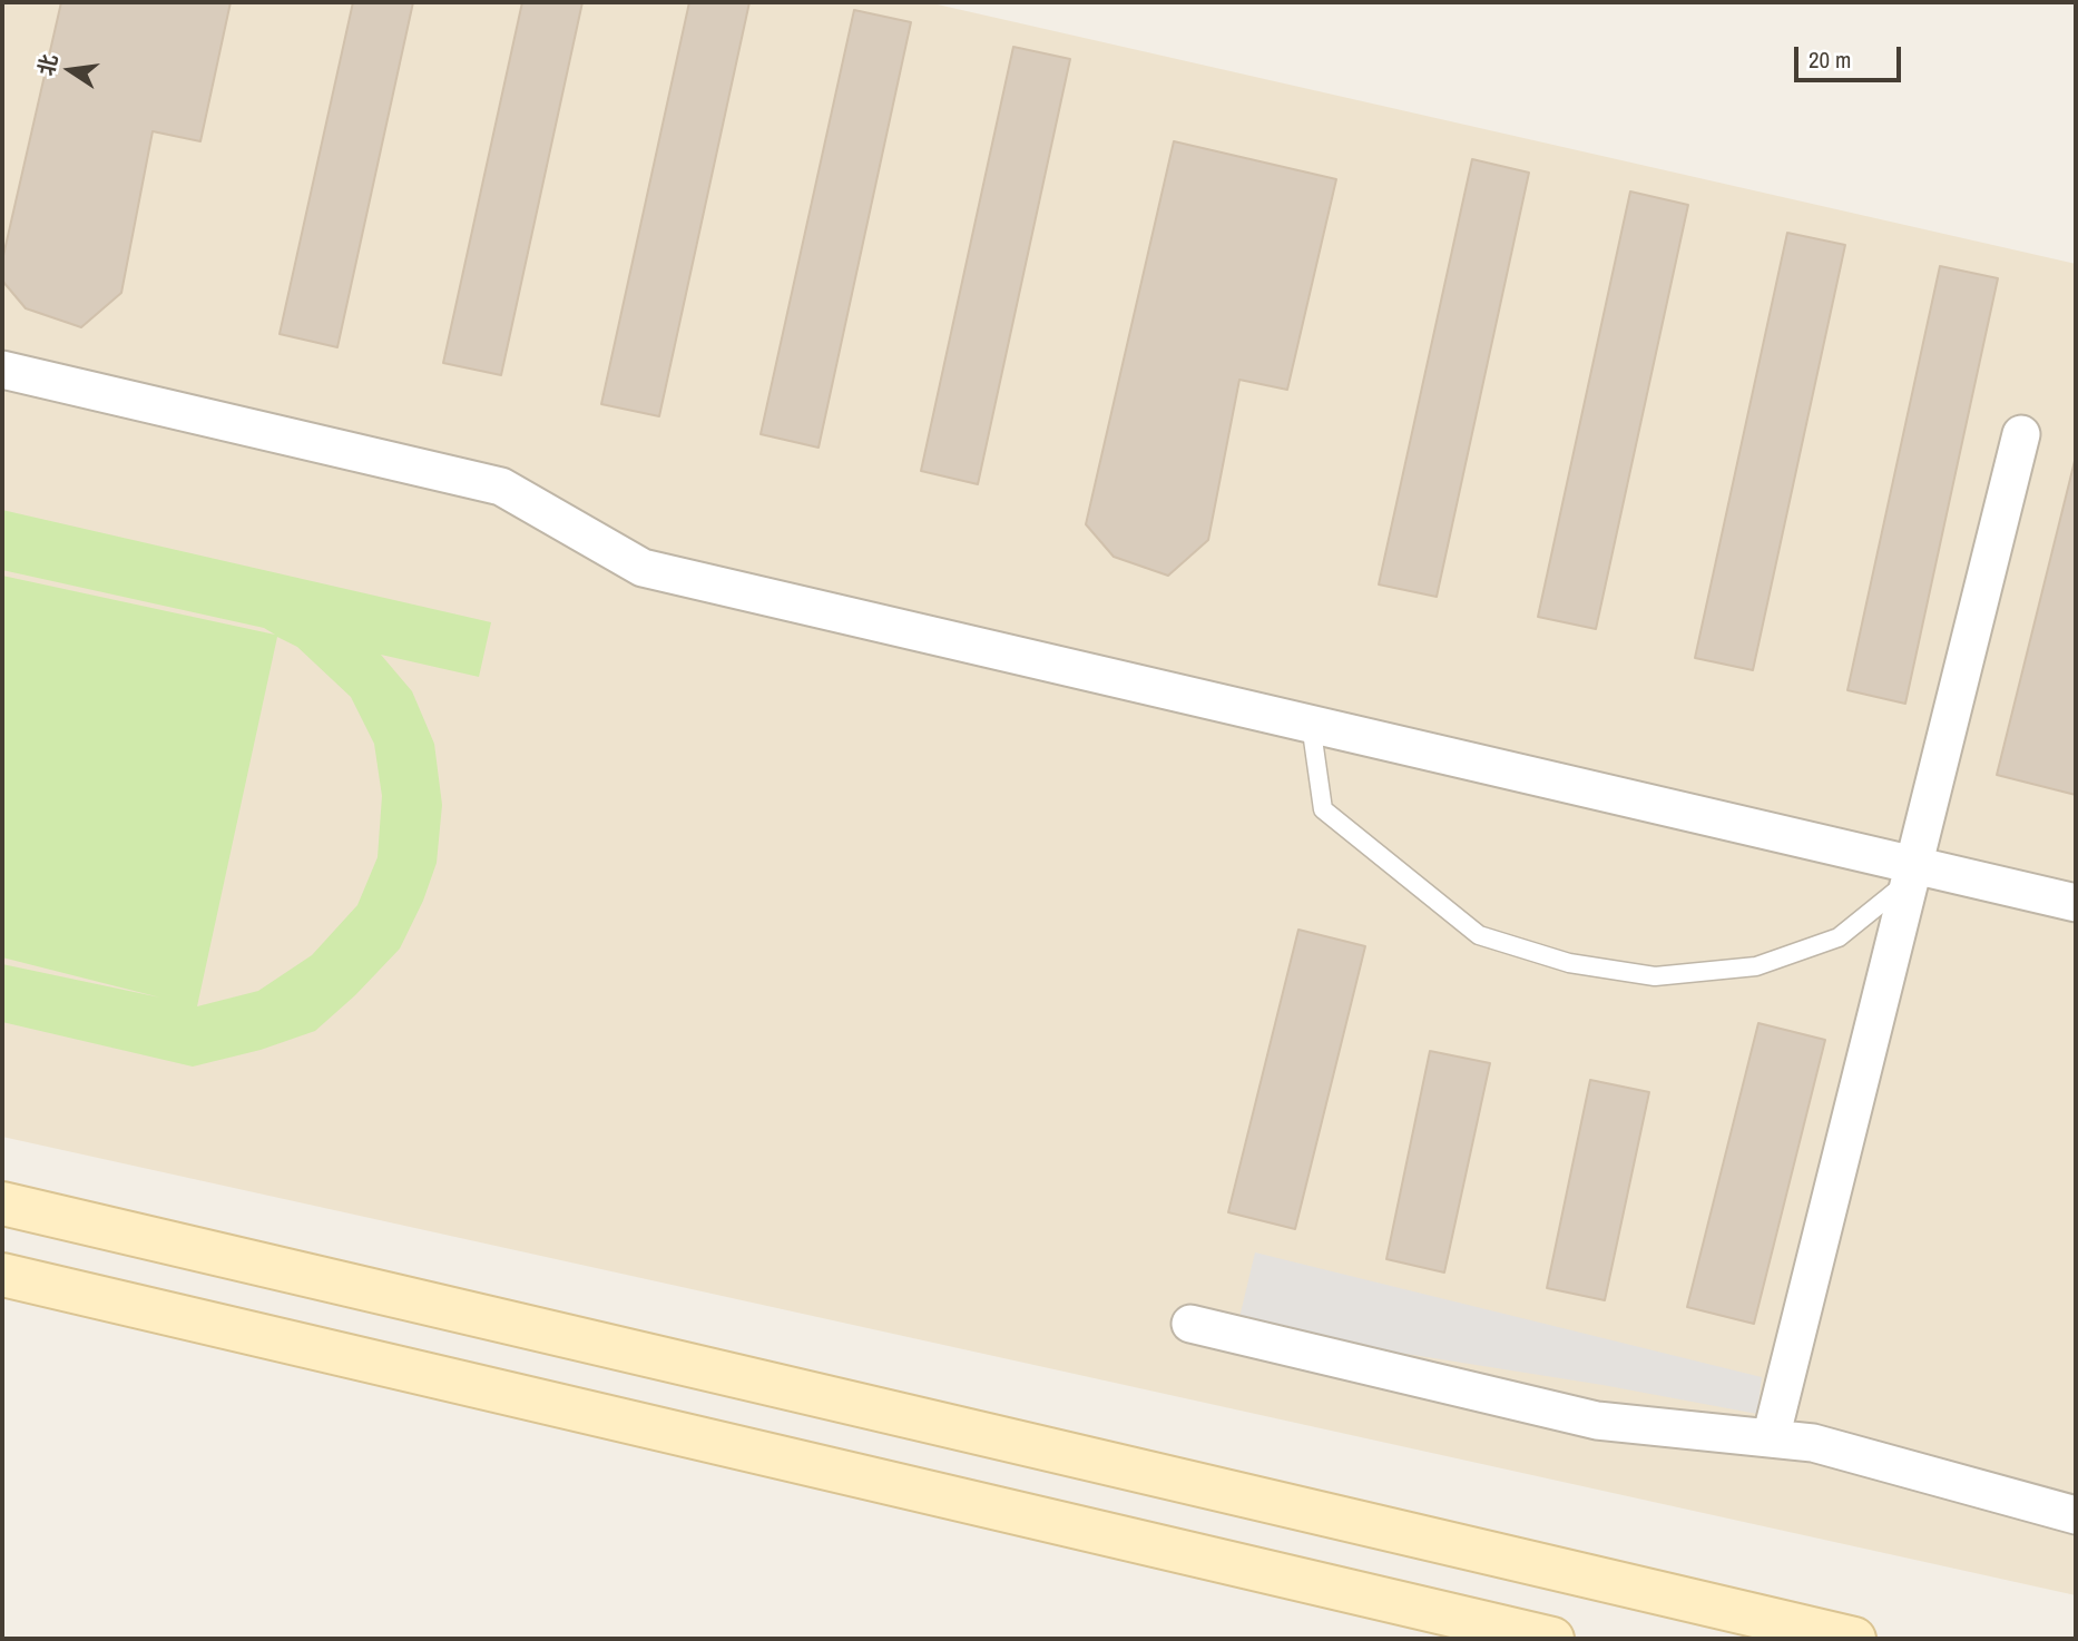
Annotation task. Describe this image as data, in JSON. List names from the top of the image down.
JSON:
{
  "scale_bar": "20 m",
  "north": "left"
}
